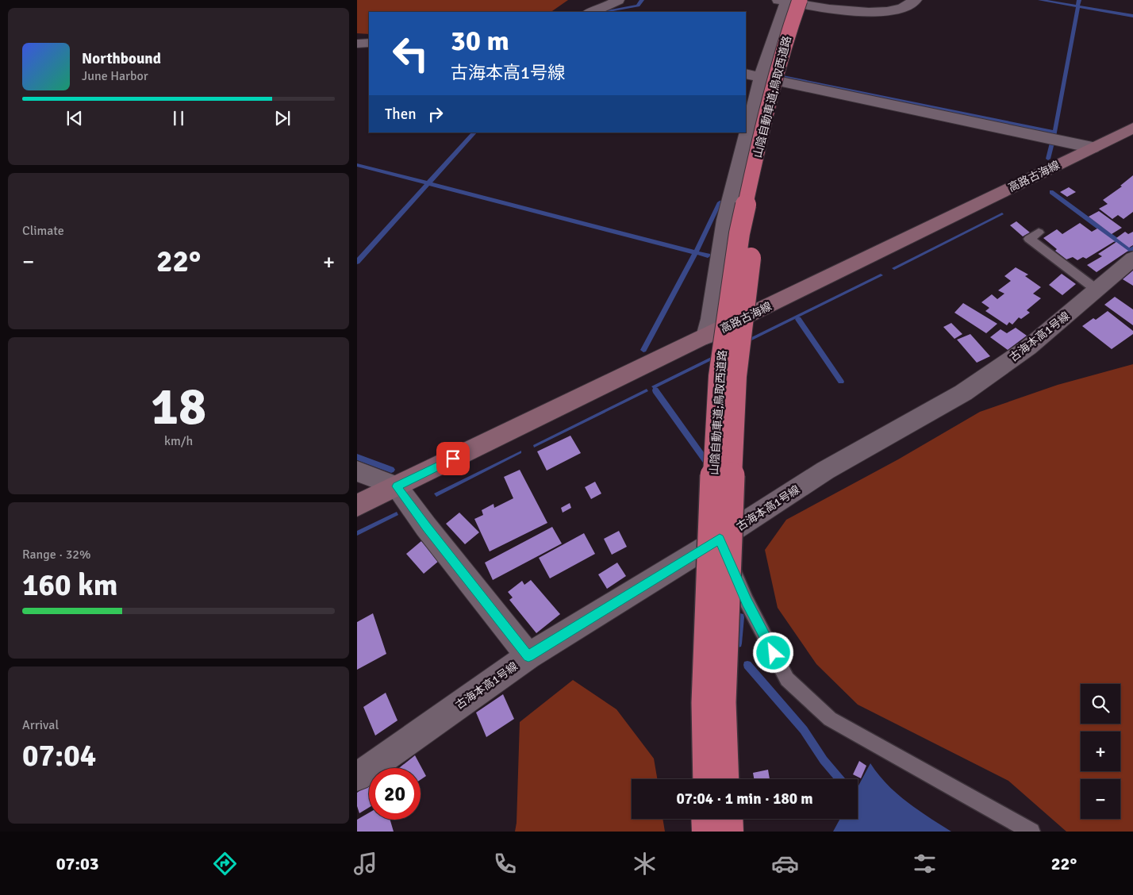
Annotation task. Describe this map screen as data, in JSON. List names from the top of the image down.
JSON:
{
  "streets": {
    "highway": ["山陰自動車道;鳥取西道路"],
    "main road": ["高路古海線"],
    "street": ["古海本高1号線"]
  },
  "page": {
    "turn": ["30 m", "古海本高1号線"],
    "song": ["Northbound", "June Harbor"],
    "then": "Then",
    "tile": [
      "Climate",
      ["18", "km/h"],
      ["Range · 32%", "160 km"],
      ["Arrival", "07:04"]
    ],
    "heat": ["−", "22°", "+"],
    "map_buttons": ["+", "−"],
    "limit": "20",
    "trip": "07:04 · 1 min · 180 m",
    "tabs": ["07:03", "22°"]
  }
}
